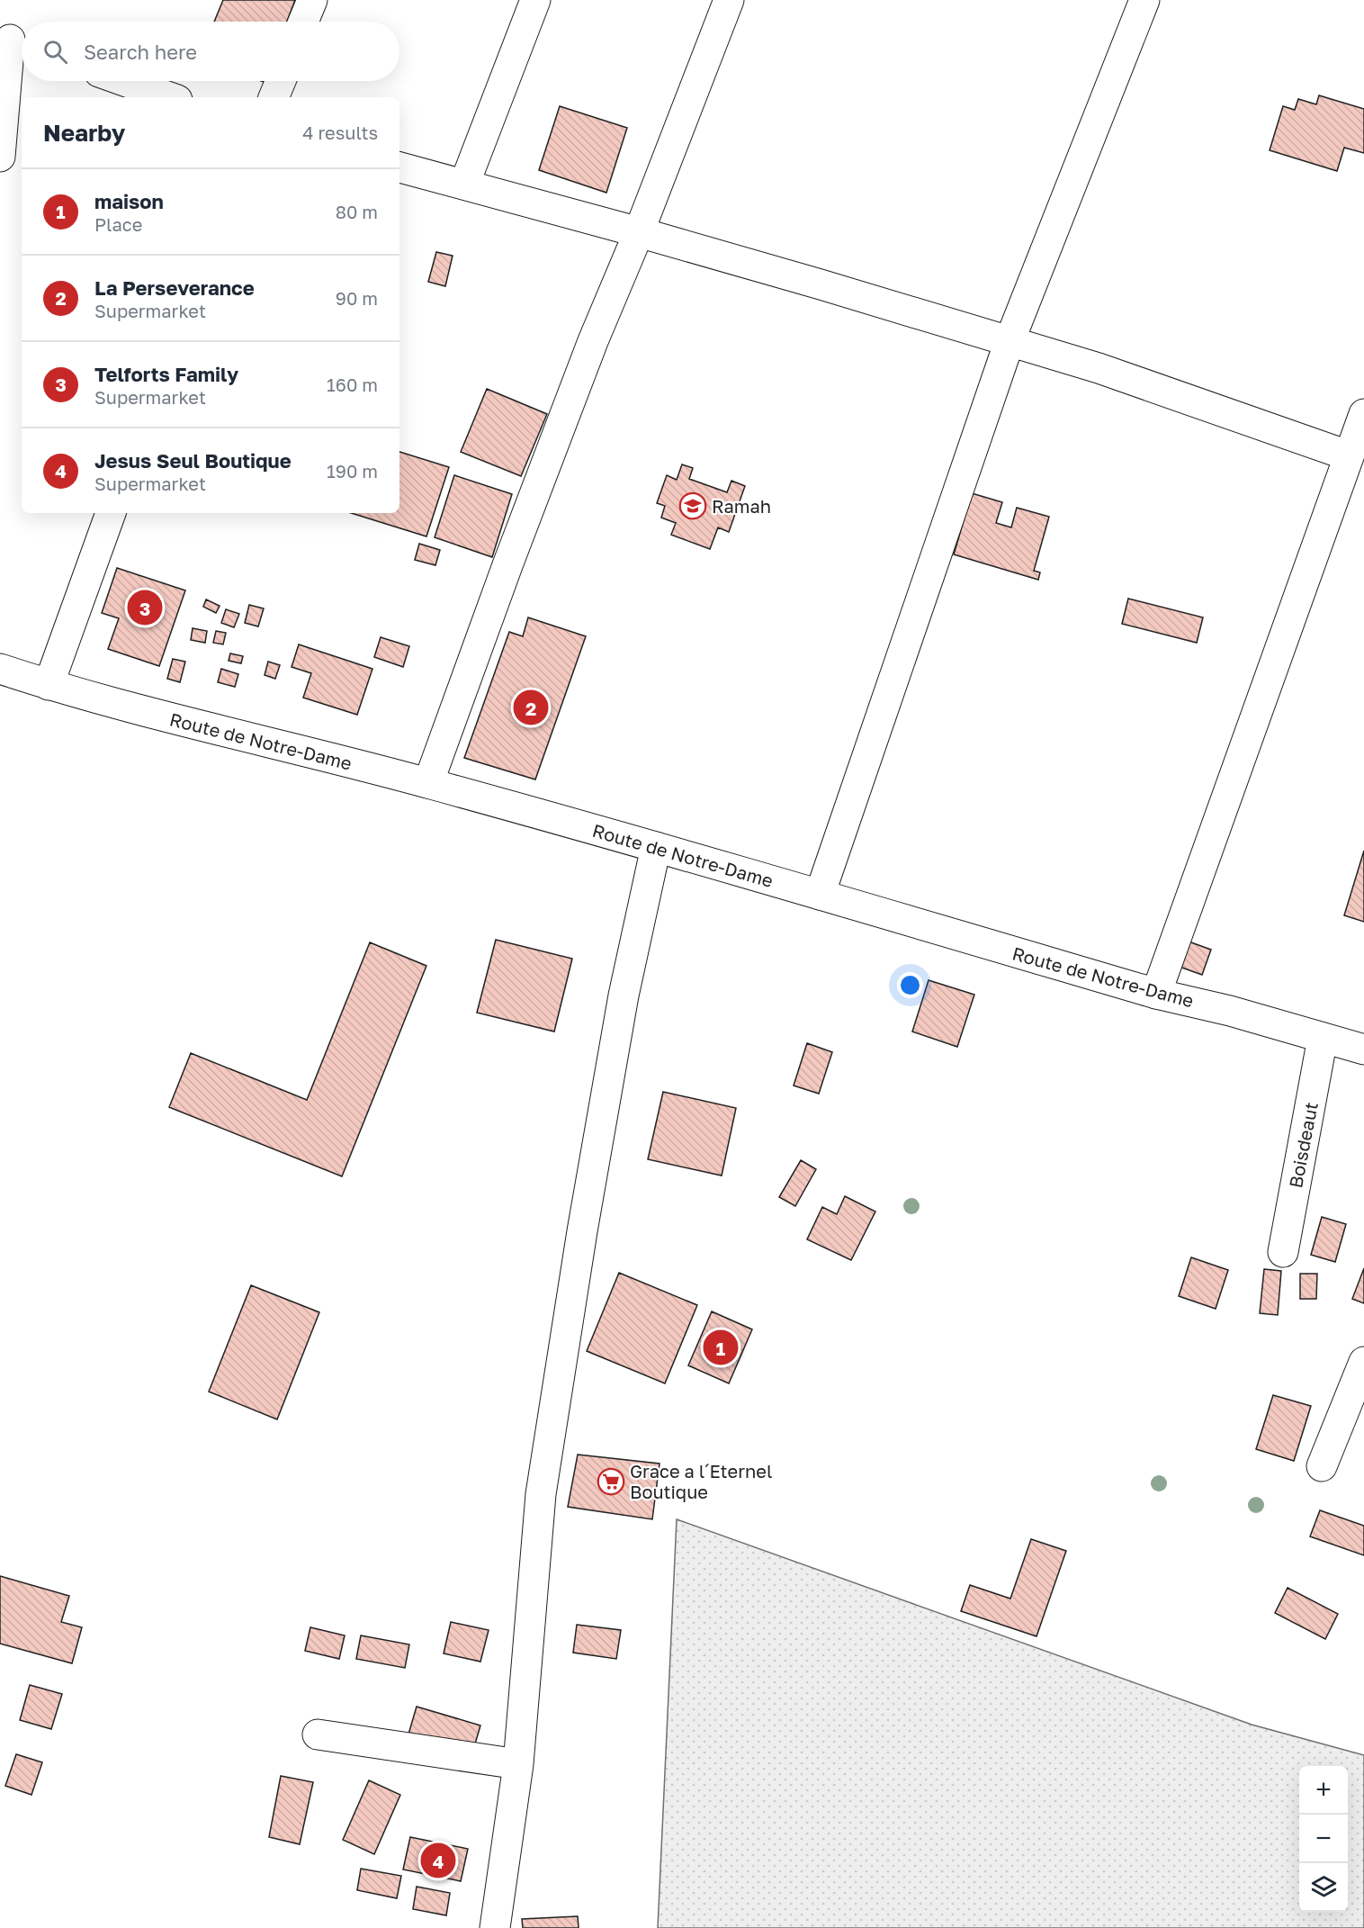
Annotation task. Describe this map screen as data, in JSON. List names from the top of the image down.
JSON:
{
  "streets": {
    "street": ["Route de Notre-Dame", "Boisdeaut"]
  },
  "crossings": [
    ["Route de Notre-Dame", "Boisdeaut"]
  ],
  "places": {
    "school or university": ["Ramah"],
    "supermarket": ["Grace a l´Eternel Boutique"]
  },
  "page": {
    "search": "Search here",
    "heading": ["Nearby", "4 results"],
    "list": [
      {
        "mark": "1",
        "name": "maison",
        "note": "Place",
        "value": "80 m"
      },
      {
        "mark": "2",
        "name": "La Perseverance",
        "note": "Supermarket",
        "value": "90 m"
      },
      {
        "mark": "3",
        "name": "Telforts Family",
        "note": "Supermarket",
        "value": "160 m"
      },
      {
        "mark": "4",
        "name": "Jesus Seul Boutique",
        "note": "Supermarket",
        "value": "190 m"
      }
    ],
    "pins": [
      "3",
      "2",
      "1",
      "4"
    ],
    "map_buttons": ["+", "−"]
  }
}
